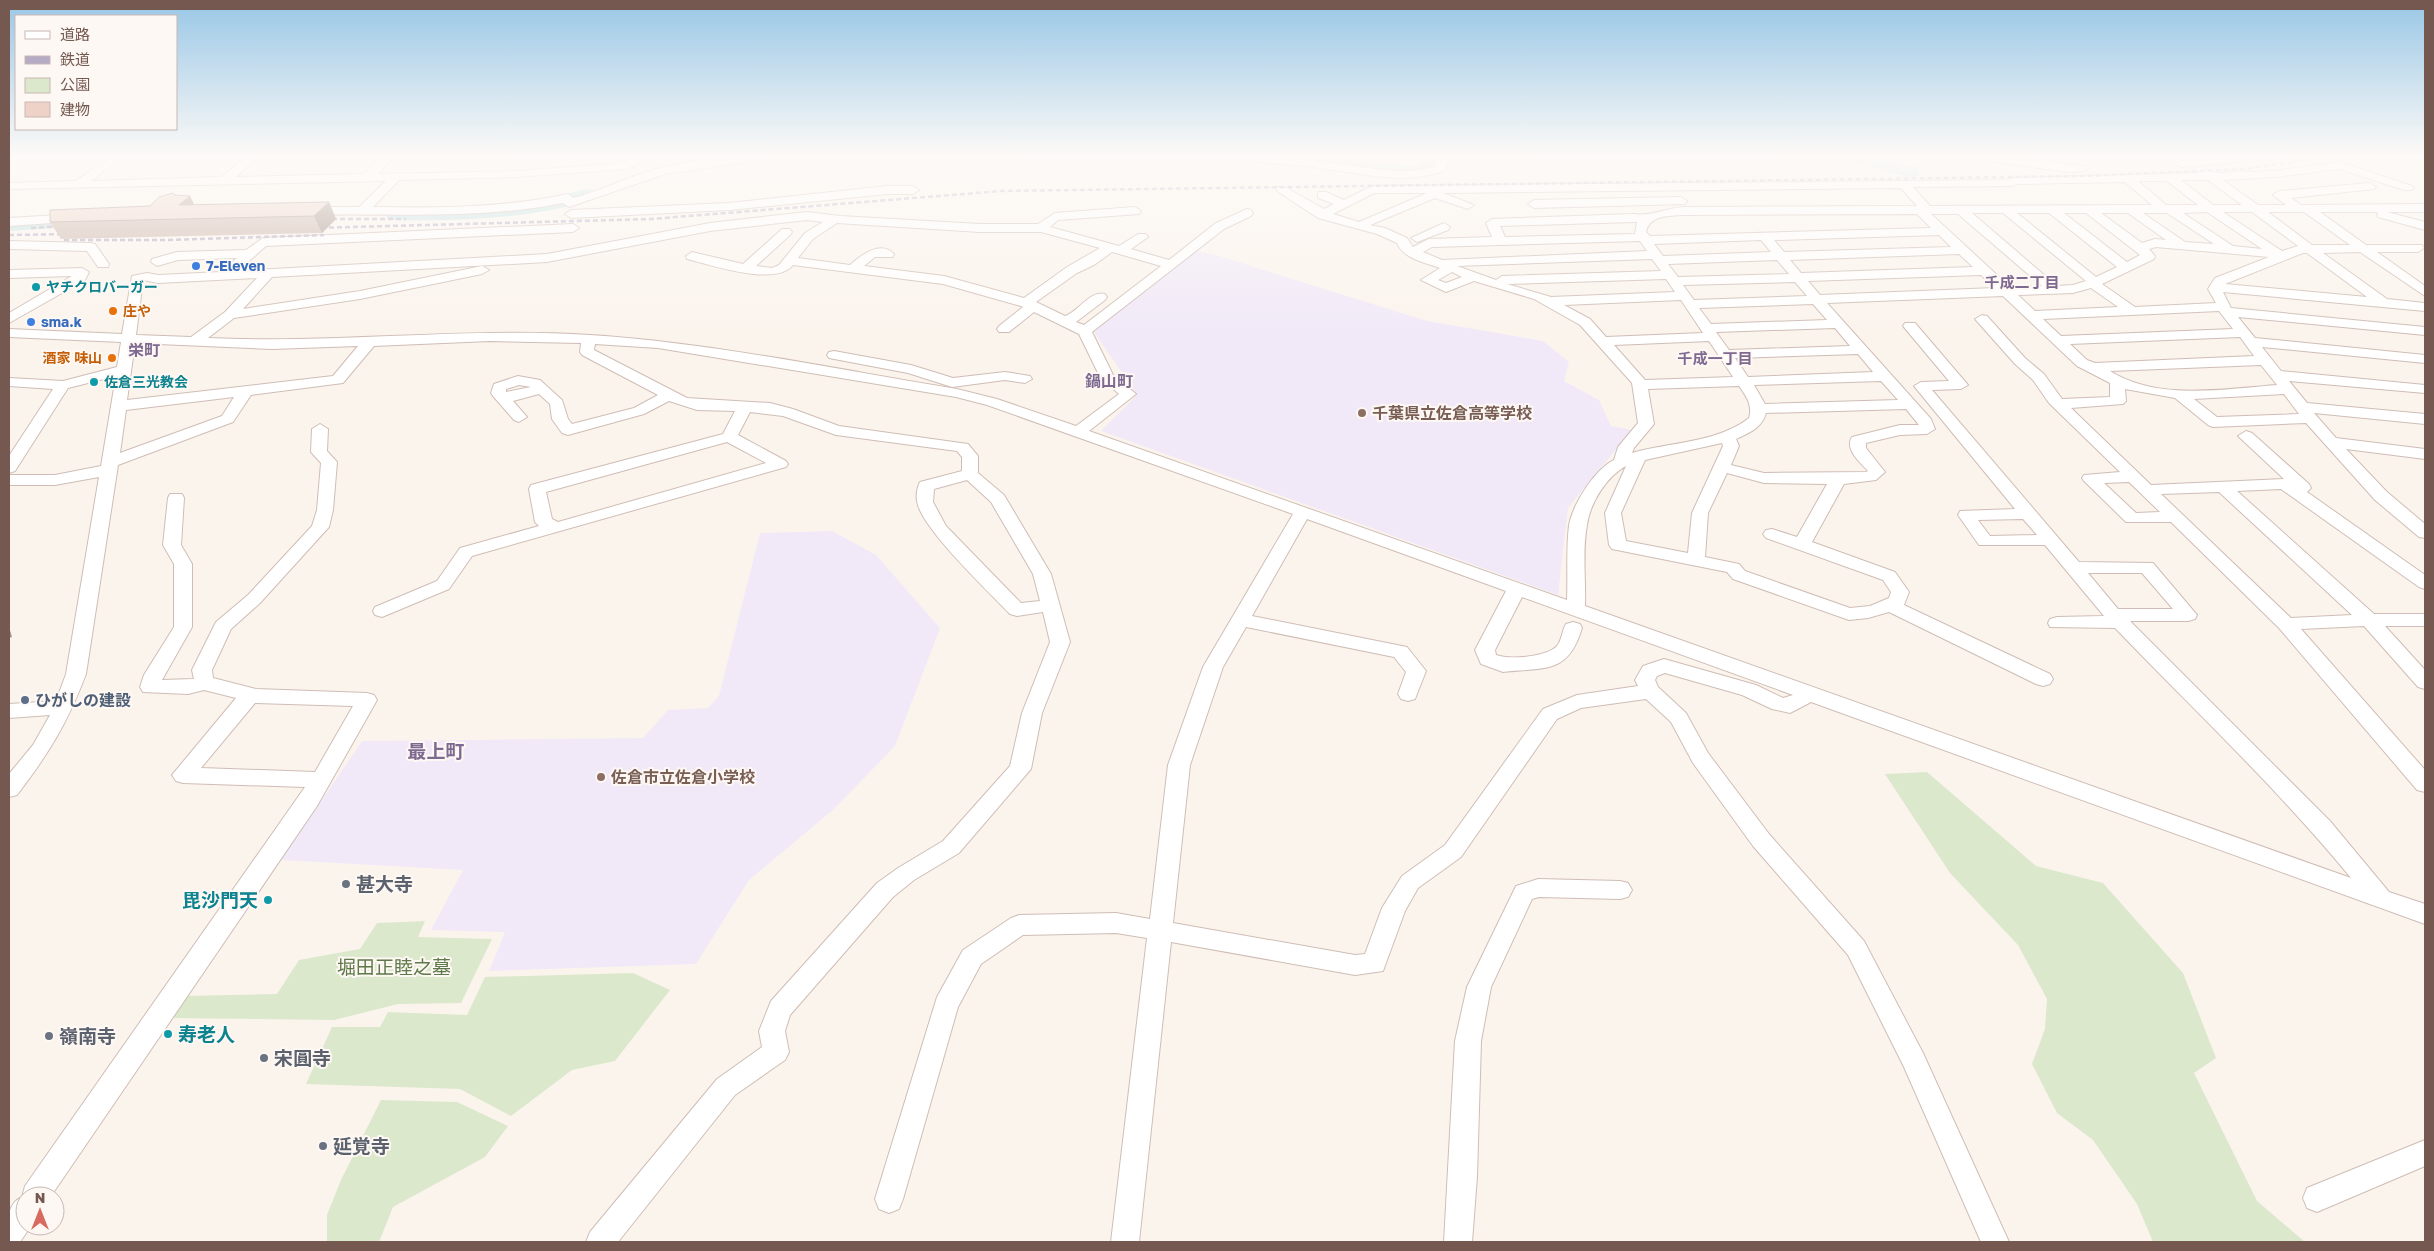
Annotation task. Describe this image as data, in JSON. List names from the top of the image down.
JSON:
{
  "districts": [
    "千成二丁目",
    "栄町",
    "千成一丁目",
    "鍋山町",
    "最上町"
  ],
  "parks": ["堀田正睦之墓"],
  "places": [
    "7-Eleven",
    "ヤチクロバーガー",
    "庄や",
    "sma.k",
    "酒家 味山",
    "佐倉三光教会",
    "千葉県立佐倉高等学校",
    "ひがしの建設",
    "佐倉市立佐倉小学校",
    "甚大寺",
    "毘沙門天",
    "寿老人",
    "嶺南寺",
    "宋圓寺",
    "延覚寺"
  ],
  "legend": [
    "道路",
    "鉄道",
    "公園",
    "建物"
  ],
  "north": "top"
}
